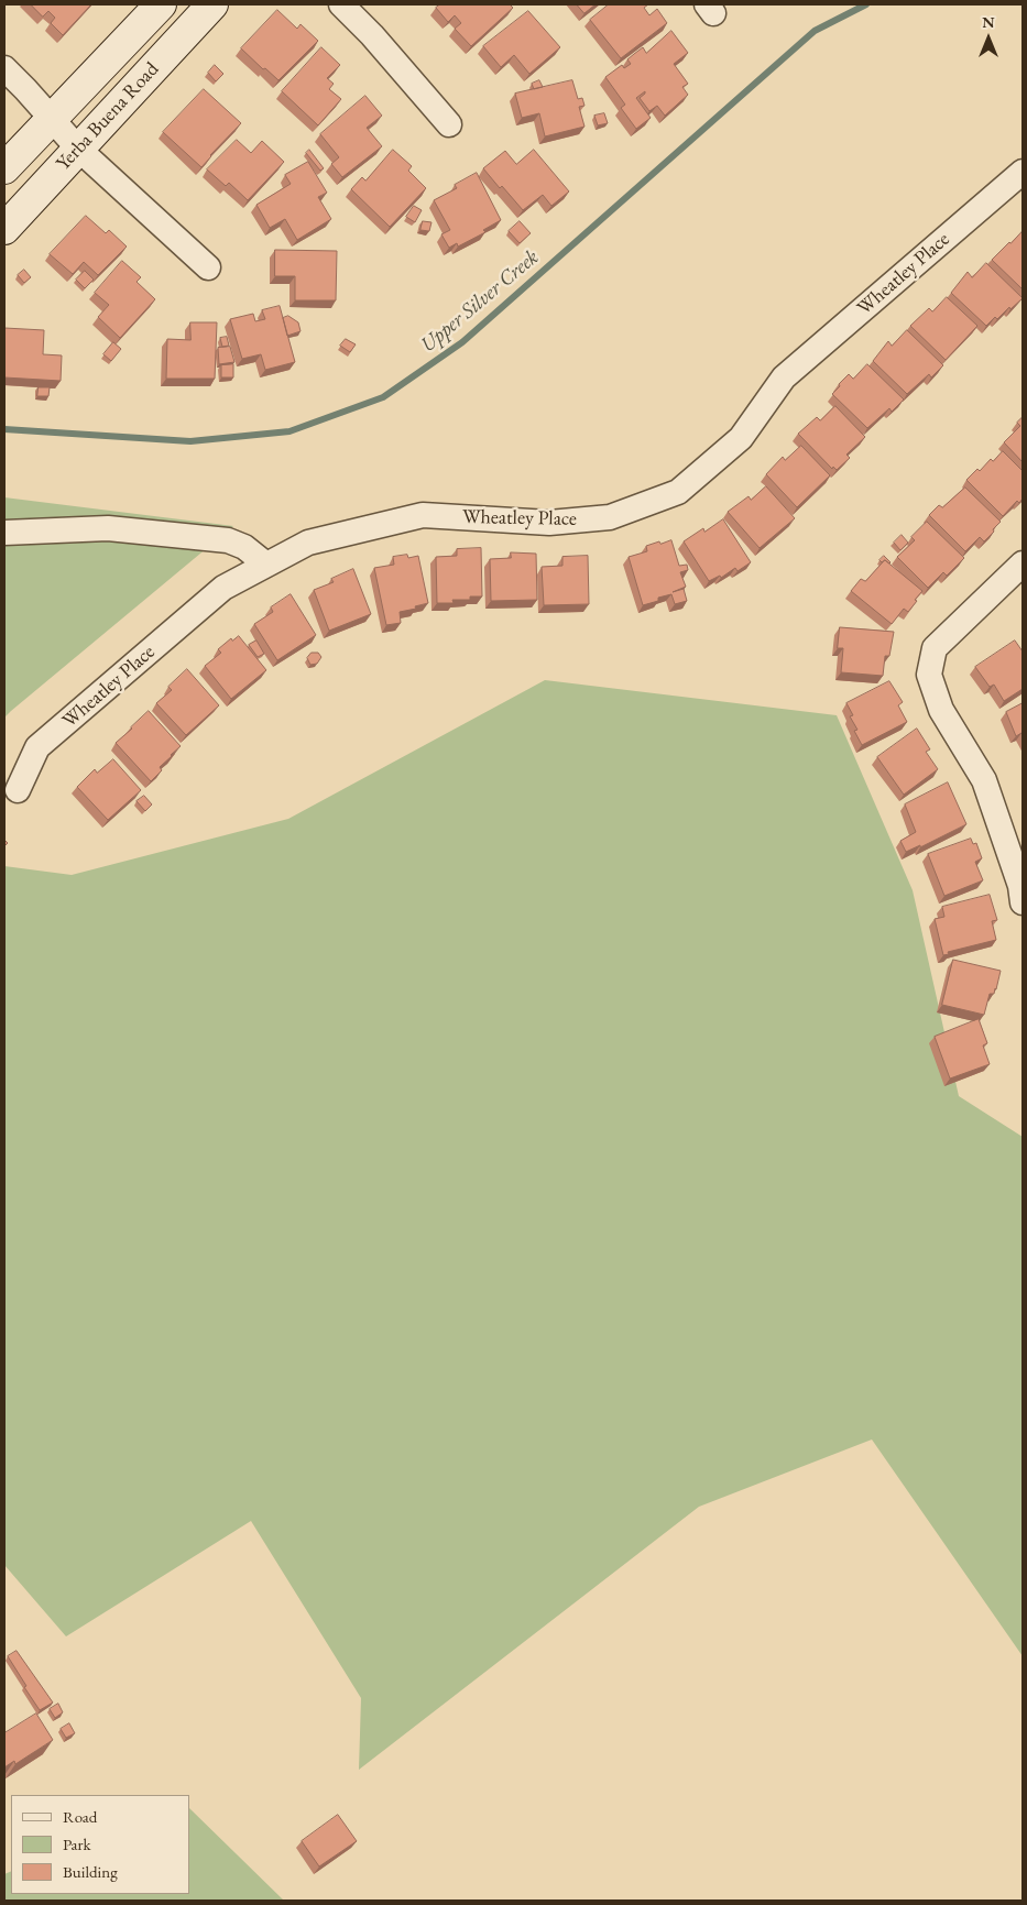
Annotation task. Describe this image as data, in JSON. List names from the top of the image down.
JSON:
{
  "streets": {
    "main road": ["Yerba Buena Road"],
    "street": ["Wheatley Place"]
  },
  "water": ["Upper Silver Creek"],
  "legend": ["Road", "Park", "Building"],
  "north": "top"
}
